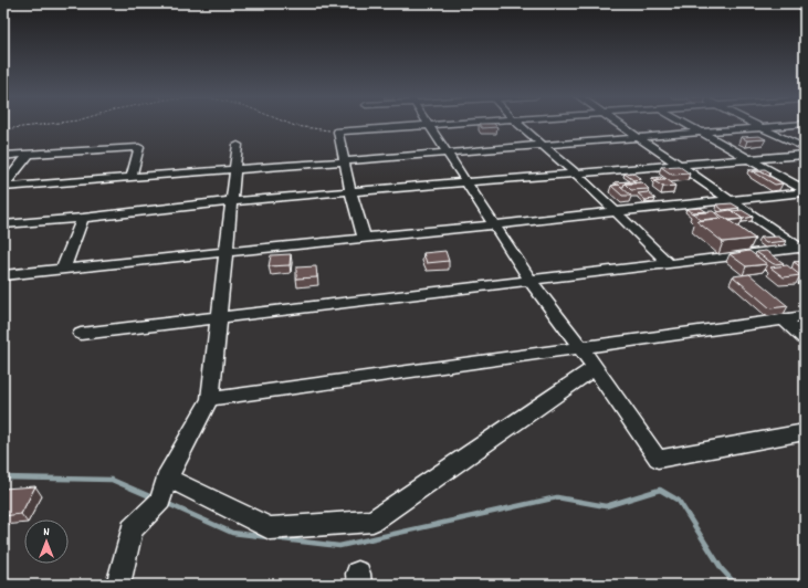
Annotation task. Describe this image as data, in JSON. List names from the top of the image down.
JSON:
{
  "north": "top"
}
